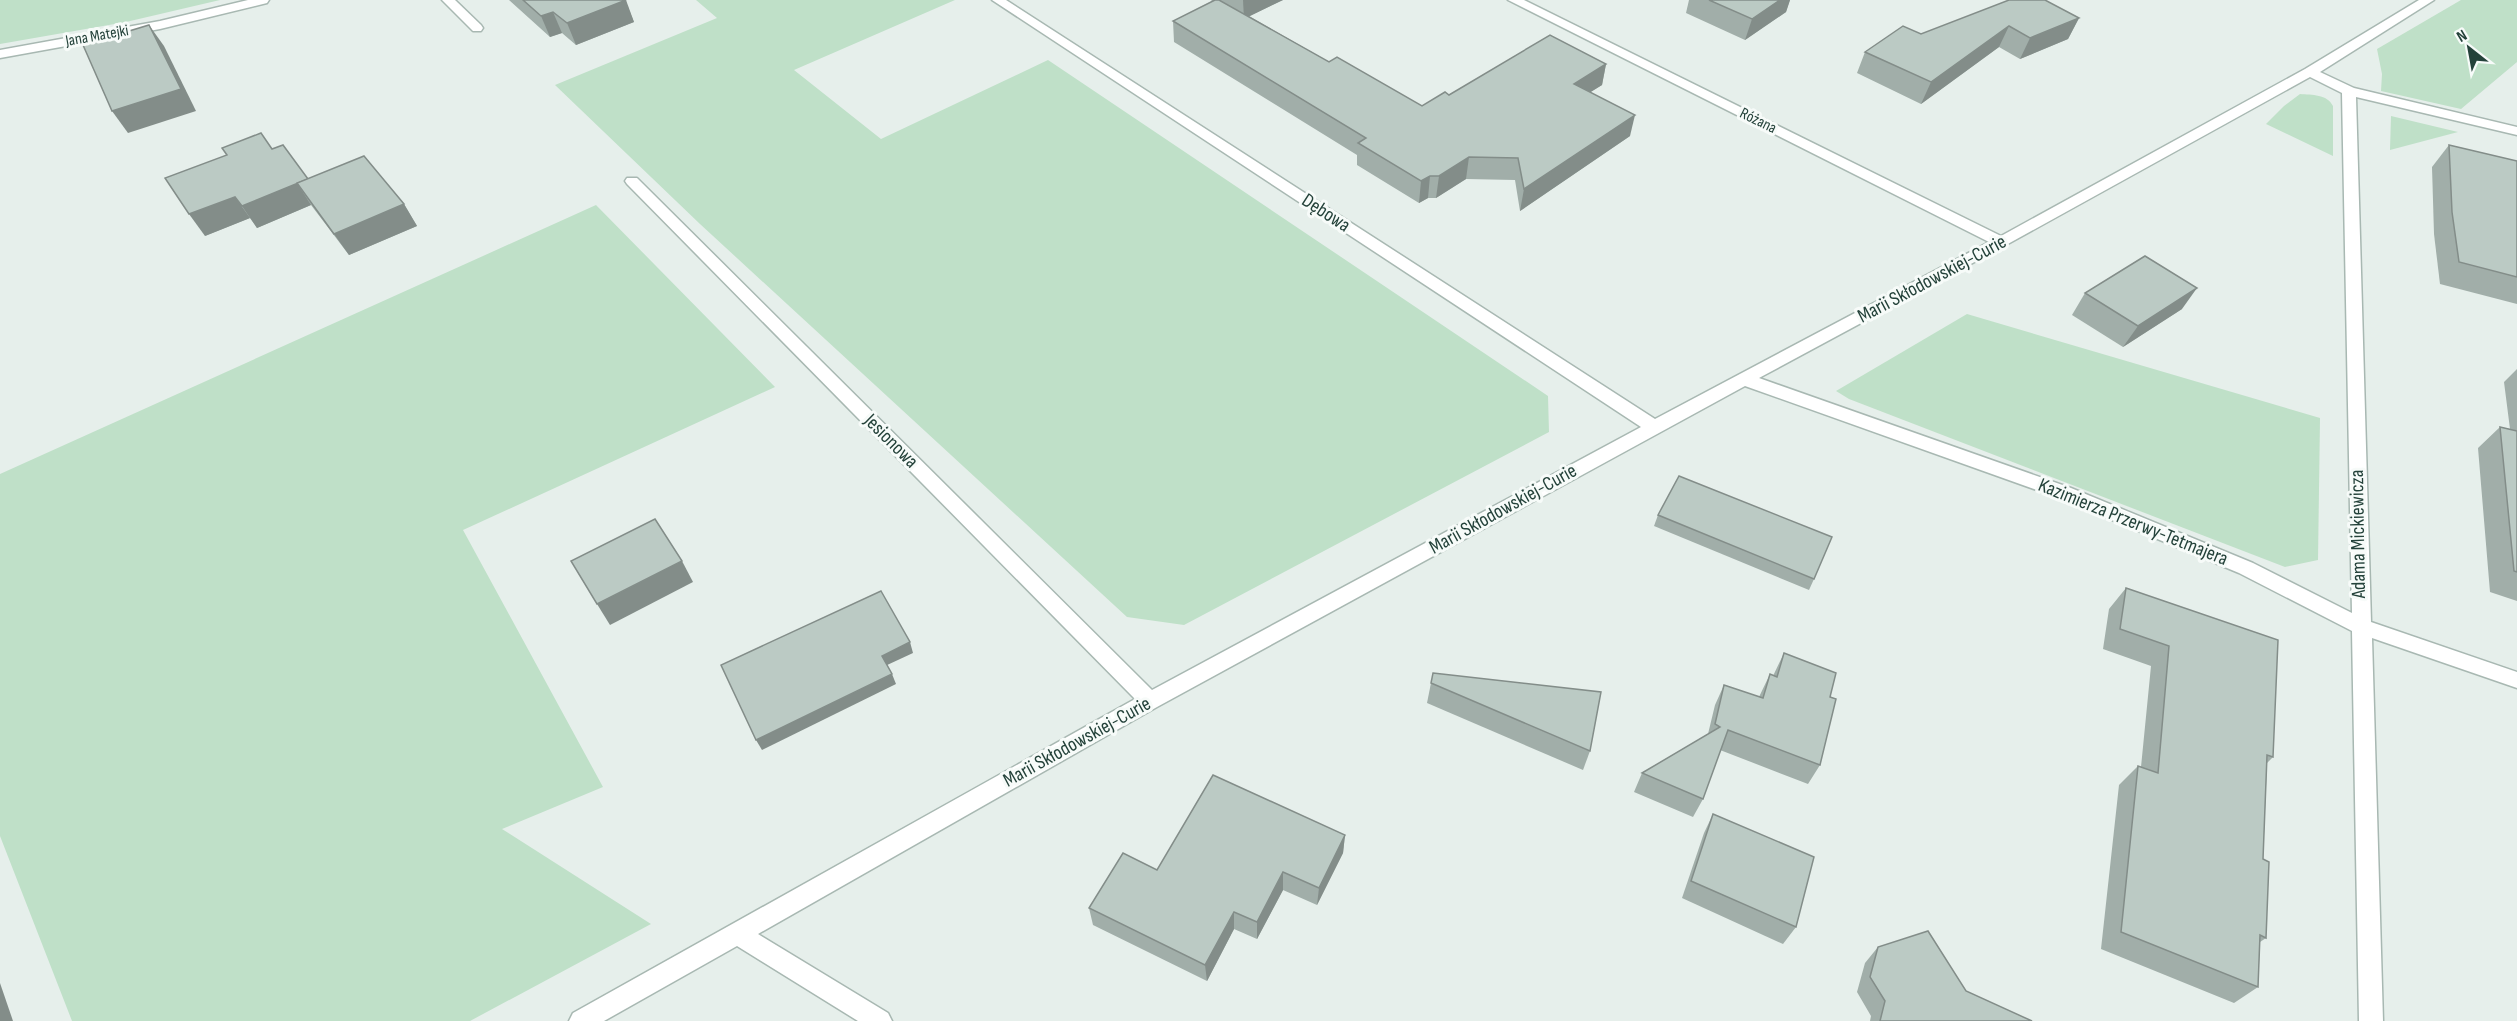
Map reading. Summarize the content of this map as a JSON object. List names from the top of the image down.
{
  "streets": {
    "street": [
      "Jana Matejki",
      "Różana",
      "Dębowa",
      "Marii Skłodowskiej-Curie",
      "Jesionowa",
      "Kazimierza Przerwy-Tetmajera",
      "Adama Mickiewicza"
    ]
  },
  "crossings": [
    ["Różana", "Marii Skłodowskiej-Curie"],
    ["Dębowa", "Marii Skłodowskiej-Curie"],
    ["Marii Skłodowskiej-Curie", "Jesionowa"],
    ["Marii Skłodowskiej-Curie", "Kazimierza Przerwy-Tetmajera"],
    ["Kazimierza Przerwy-Tetmajera", "Adama Mickiewicza"]
  ],
  "north": "top left"
}
